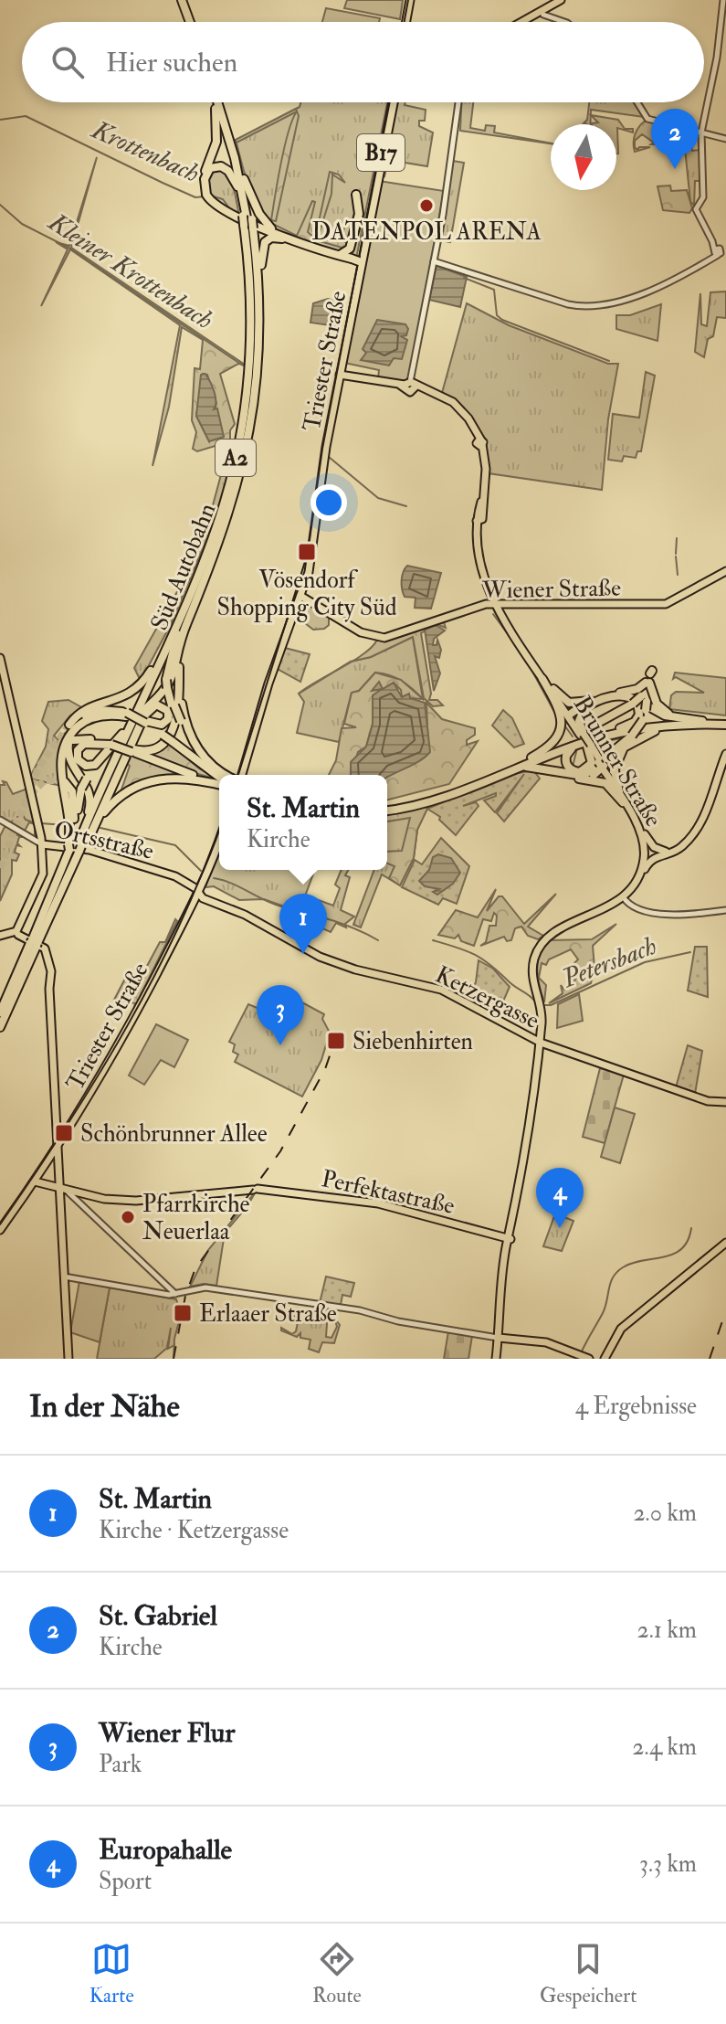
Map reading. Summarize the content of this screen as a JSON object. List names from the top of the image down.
{
  "streets": {
    "highway": ["A2", "Süd Autobahn"],
    "main road": [
      "B17",
      "Triester Straße",
      "Wiener Straße",
      "Brunner Straße",
      "Ortsstraße",
      "Ketzergasse",
      "Perfektastraße"
    ]
  },
  "crossings": [
    ["Triester Straße", "Ortsstraße"],
    ["Triester Straße", "Ketzergasse"],
    ["Wiener Straße", "Brunner Straße"],
    ["Brunner Straße", "Ketzergasse"],
    ["Brunner Straße", "Perfektastraße"],
    ["Ortsstraße", "Ketzergasse"]
  ],
  "water": ["Krottenbach", "Kleiner Krottenbach", "Petersbach"],
  "places": {
    "other": ["DATENPOL ARENA", "Pfarrkirche Neuerlaa"],
    "transit": [
      "Vösendorf Shopping City Süd",
      "Siebenhirten",
      "Schönbrunner Allee",
      "Erlaaer Straße"
    ]
  },
  "north": "bottom",
  "page": {
    "search": "Hier suchen",
    "pins": [
      "2",
      "1",
      "3",
      "4"
    ],
    "popup": ["St. Martin", "Kirche"],
    "heading": ["In der Nähe", "4 Ergebnisse"],
    "list": [
      {
        "mark": "1",
        "name": "St. Martin",
        "note": "Kirche · Ketzergasse",
        "value": "2.0 km"
      },
      {
        "mark": "2",
        "name": "St. Gabriel",
        "note": "Kirche",
        "value": "2.1 km"
      },
      {
        "mark": "3",
        "name": "Wiener Flur",
        "note": "Park",
        "value": "2.4 km"
      },
      {
        "mark": "4",
        "name": "Europahalle",
        "note": "Sport",
        "value": "3.3 km"
      }
    ],
    "nav": ["Karte", "Route", "Gespeichert"]
  }
}
